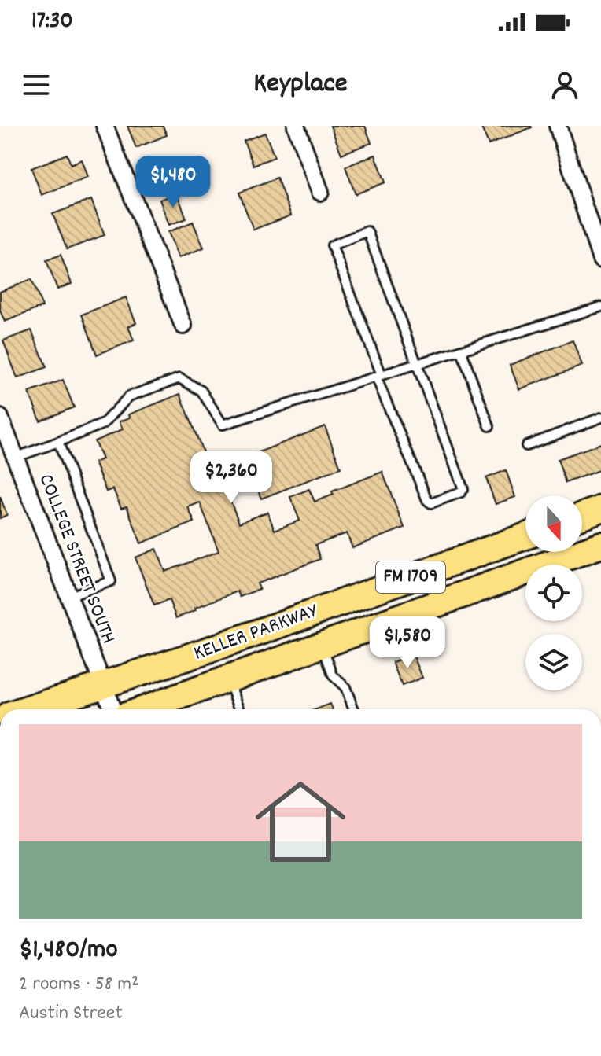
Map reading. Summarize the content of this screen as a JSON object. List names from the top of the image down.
{
  "streets": {
    "main road": ["FM 1709", "KELLER PARKWAY"],
    "street": ["COLLEGE STREET SOUTH"]
  },
  "crossings": [
    ["COLLEGE STREET SOUTH", "KELLER PARKWAY"]
  ],
  "north": "bottom",
  "page": {
    "status": "17:30",
    "header": "Keyplace",
    "price": ["$1,480", "$2,360", "$1,580"],
    "list": [
      {
        "name": "$1,480/mo",
        "note": "2 rooms · 58 m² · Austin Street"
      }
    ]
  }
}
